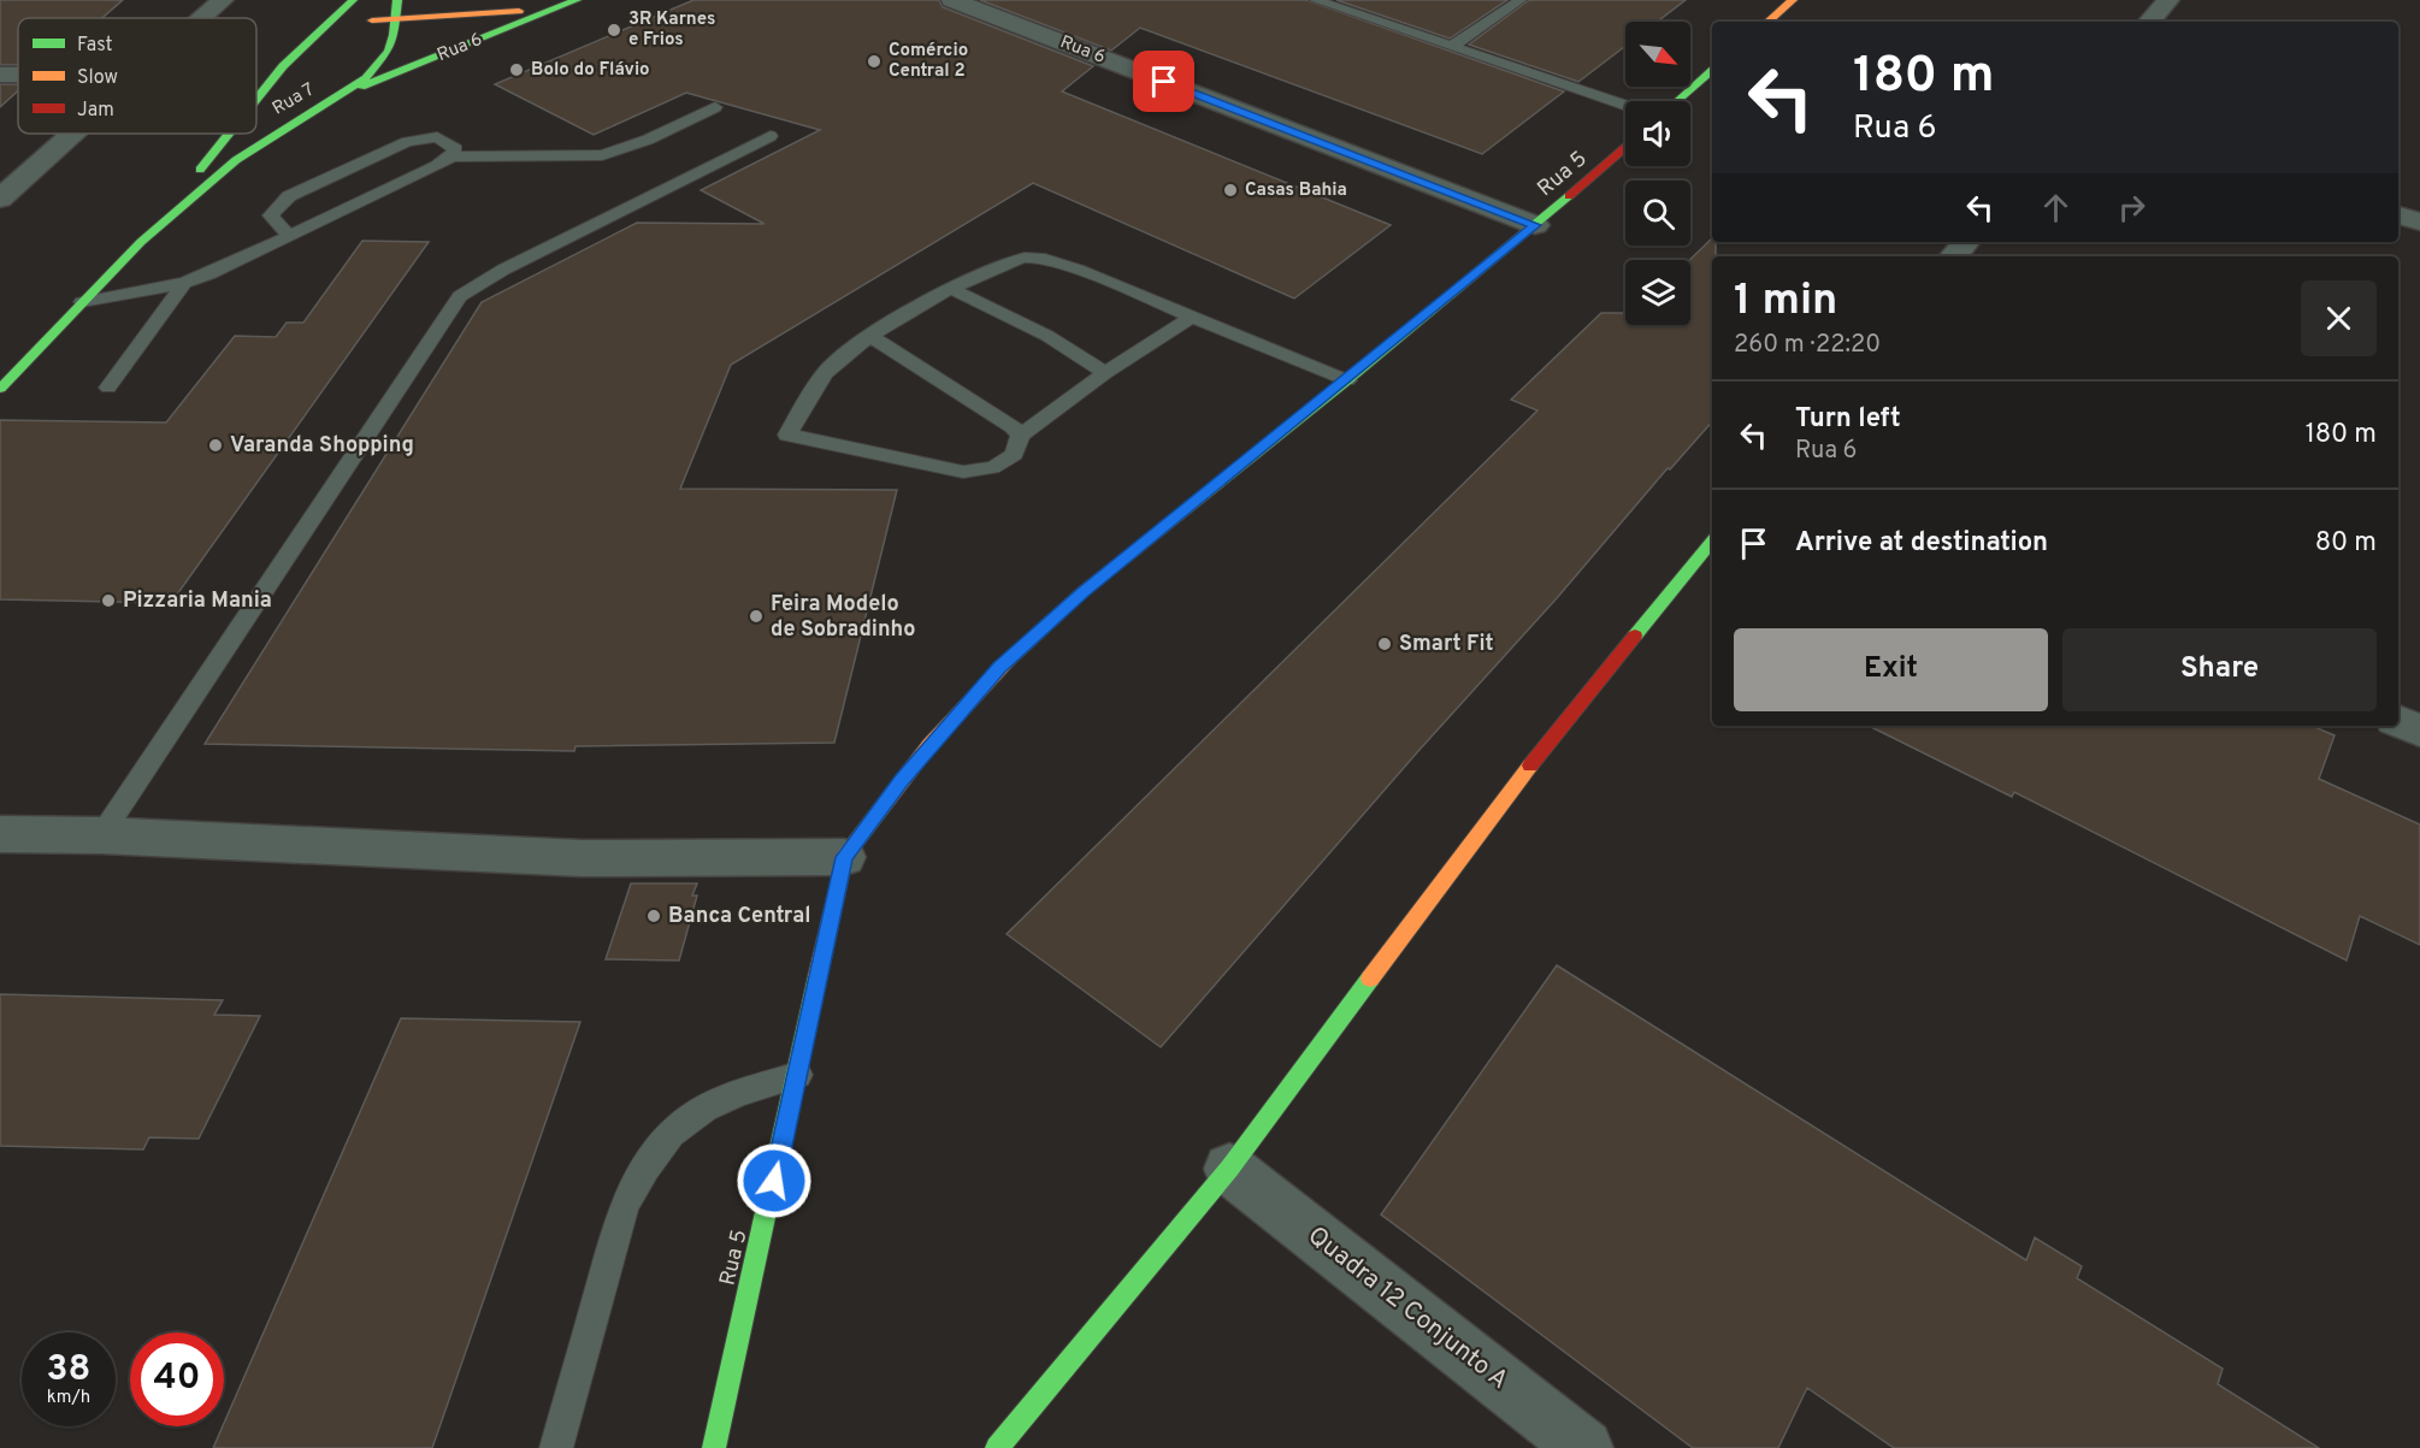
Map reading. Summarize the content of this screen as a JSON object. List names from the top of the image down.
{
  "streets": {
    "street": [
      "Rua 6",
      "Rua 7",
      "Rua 5",
      "Quadra 12 Conjunto A"
    ]
  },
  "crossings": [
    ["Rua 6", "Rua 7"],
    ["Rua 6", "Rua 5"]
  ],
  "places": [
    "3R Karnes e Frios",
    "Comércio Central 2",
    "Bolo do Flávio",
    "Casas Bahia",
    "Varanda Shopping",
    "Pizzaria Mania",
    "Feira Modelo de Sobradinho",
    "Smart Fit",
    "Banca Central"
  ],
  "legend": ["Fast", "Slow", "Jam"],
  "north": "bottom right",
  "page": {
    "turn": ["180 m", "Rua 6"],
    "heading": ["1 min", "260 m · 22:20"],
    "list": [
      {
        "name": "Turn left",
        "note": "Rua 6",
        "value": "180 m"
      },
      {
        "name": "Arrive at destination",
        "value": "80 m"
      }
    ],
    "buttons": ["Exit", "Share"],
    "speed": "38 km/h",
    "limit": "40"
  }
}
